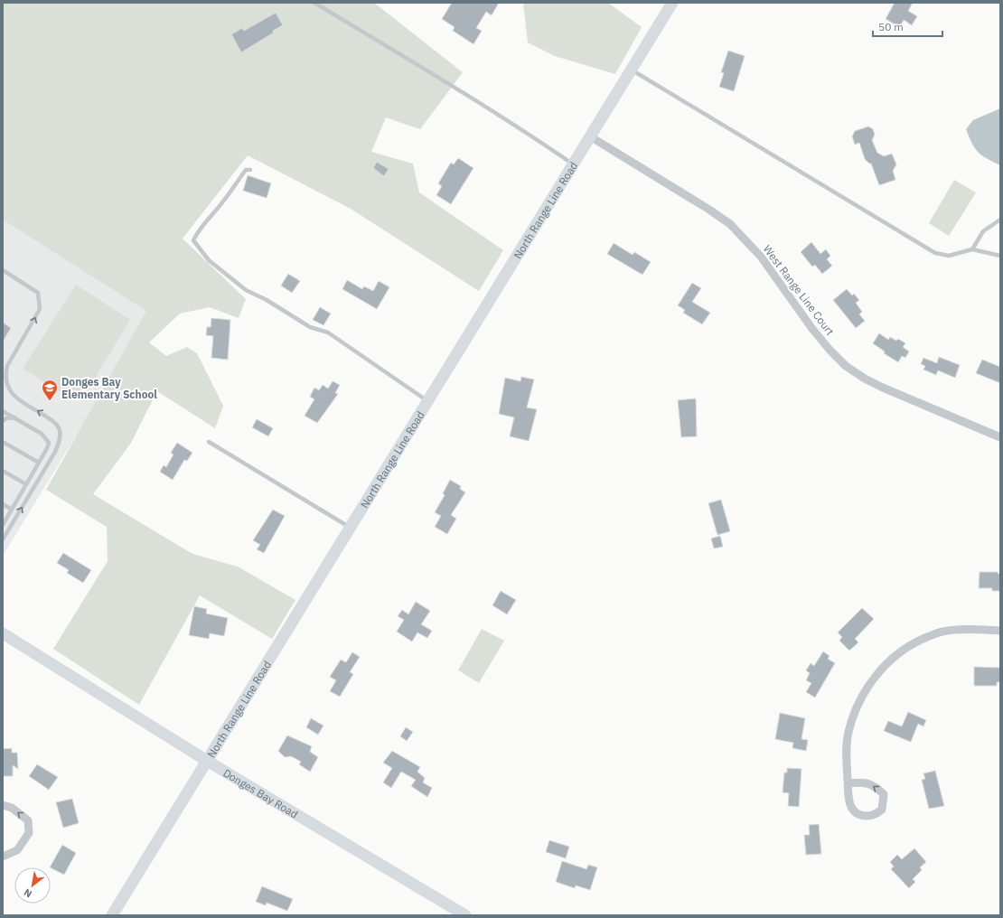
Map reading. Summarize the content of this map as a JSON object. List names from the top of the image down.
{
  "streets": {
    "street": ["North Range Line Road", "West Range Line Court", "Donges Bay Road"]
  },
  "crossings": [
    ["North Range Line Road", "West Range Line Court"],
    ["North Range Line Road", "Donges Bay Road"]
  ],
  "places": {
    "school or university": ["Donges Bay Elementary School"]
  },
  "scale_bar": "50 m",
  "north": "bottom left"
}
